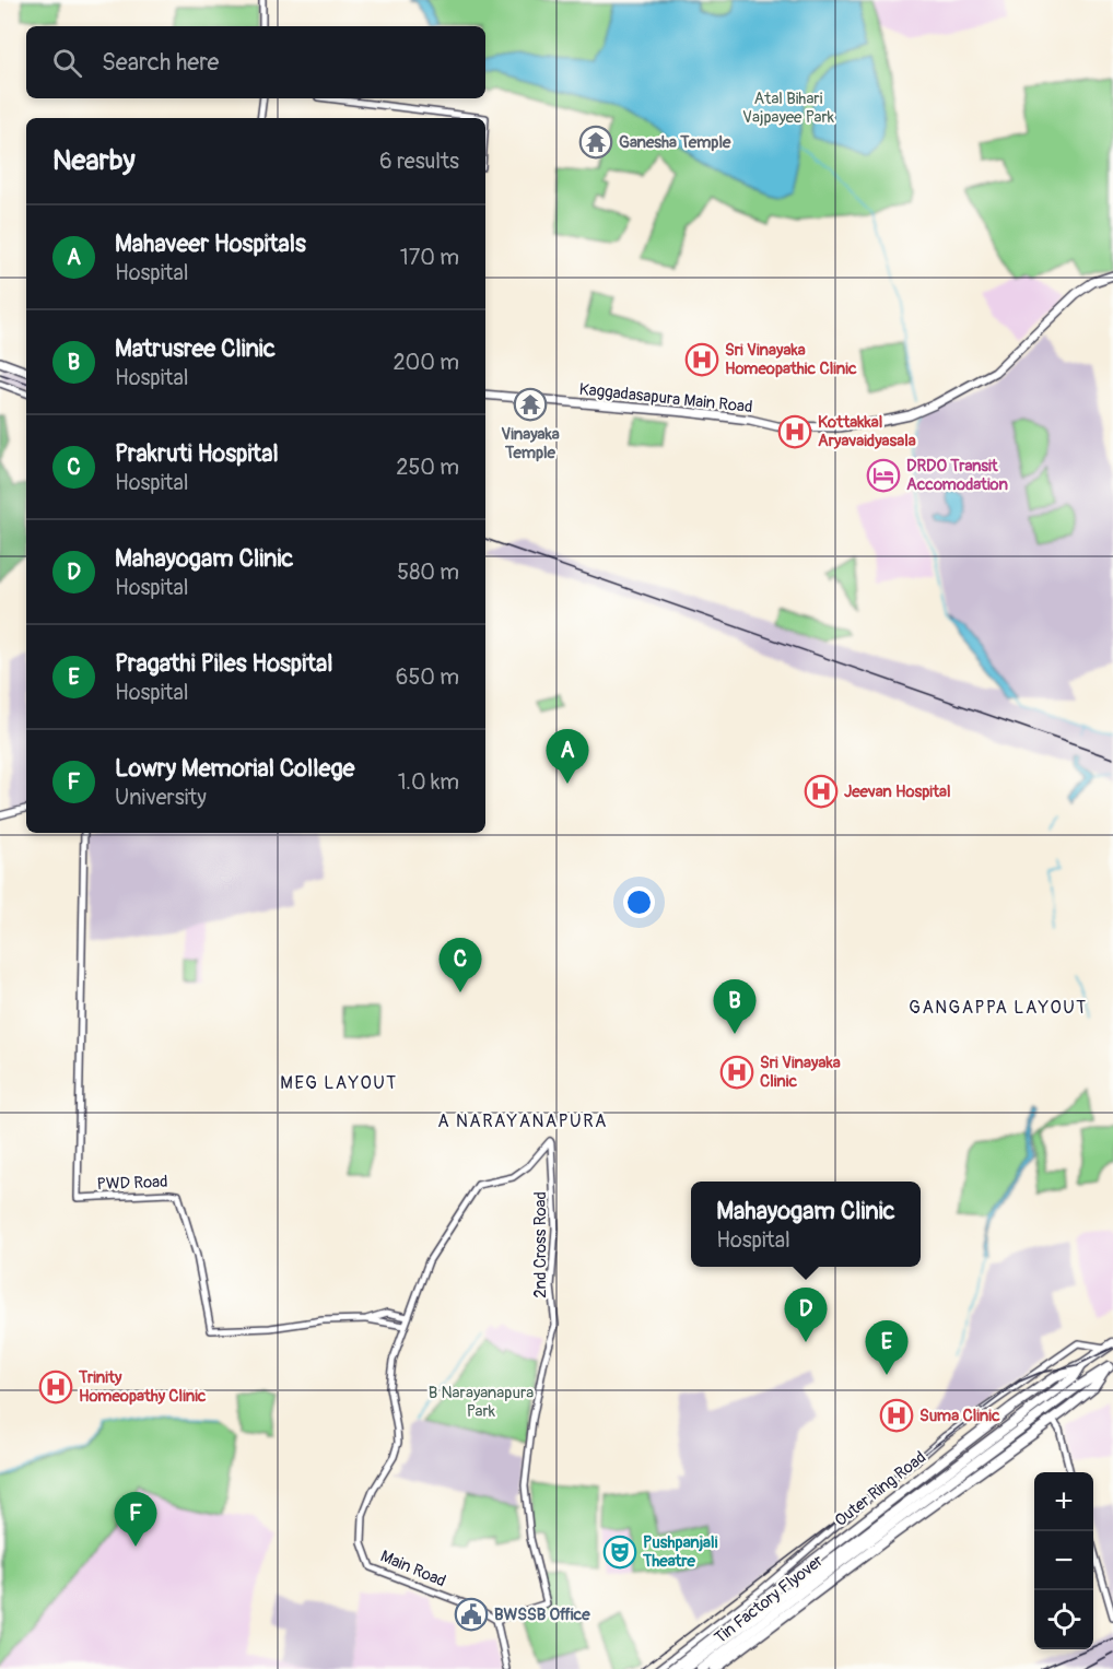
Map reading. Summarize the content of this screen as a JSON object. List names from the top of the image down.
{
  "streets": {
    "highway": ["Outer Ring Road", "Tin Factory Flyover"],
    "main road": ["Kaggadasapura Main Road"],
    "street": ["PWD Road", "2nd Cross Road", "Main Road"]
  },
  "crossings": [
    ["PWD Road", "2nd Cross Road"],
    ["2nd Cross Road", "Main Road"],
    ["Outer Ring Road", "Tin Factory Flyover"]
  ],
  "districts": ["GANGAPPA LAYOUT", "MEG LAYOUT", "A NARAYANAPURA"],
  "parks": ["Atal Bihari Vajpayee Park", "B Narayanapura Park"],
  "places": {
    "temple": ["Ganesha Temple", "Vinayaka Temple"],
    "hospital": [
      "Sri Vinayaka Homeopathic Clinic",
      "Kottakkal Aryavaidyasala",
      "Jeevan Hospital",
      "Sri Vinayaka Clinic",
      "Trinity Homeopathy Clinic",
      "Suma Clinic"
    ],
    "hotel": ["DRDO Transit Accomodation"],
    "theatre": ["Pushpanjali Theatre"],
    "public building": ["BWSSB Office"]
  },
  "page": {
    "search": "Search here",
    "heading": ["Nearby", "6 results"],
    "list": [
      {
        "mark": "A",
        "name": "Mahaveer Hospitals",
        "note": "Hospital",
        "value": "170 m"
      },
      {
        "mark": "B",
        "name": "Matrusree Clinic",
        "note": "Hospital",
        "value": "200 m"
      },
      {
        "mark": "C",
        "name": "Prakruti Hospital",
        "note": "Hospital",
        "value": "250 m"
      },
      {
        "mark": "D",
        "name": "Mahayogam Clinic",
        "note": "Hospital",
        "value": "580 m"
      },
      {
        "mark": "E",
        "name": "Pragathi Piles Hospital",
        "note": "Hospital",
        "value": "650 m"
      },
      {
        "mark": "F",
        "name": "Lowry Memorial College",
        "note": "University",
        "value": "1.0 km"
      }
    ],
    "pins": [
      "A",
      "C",
      "B",
      "D",
      "E",
      "F"
    ],
    "popup": ["Mahayogam Clinic", "Hospital"],
    "map_buttons": ["+", "−"]
  }
}
